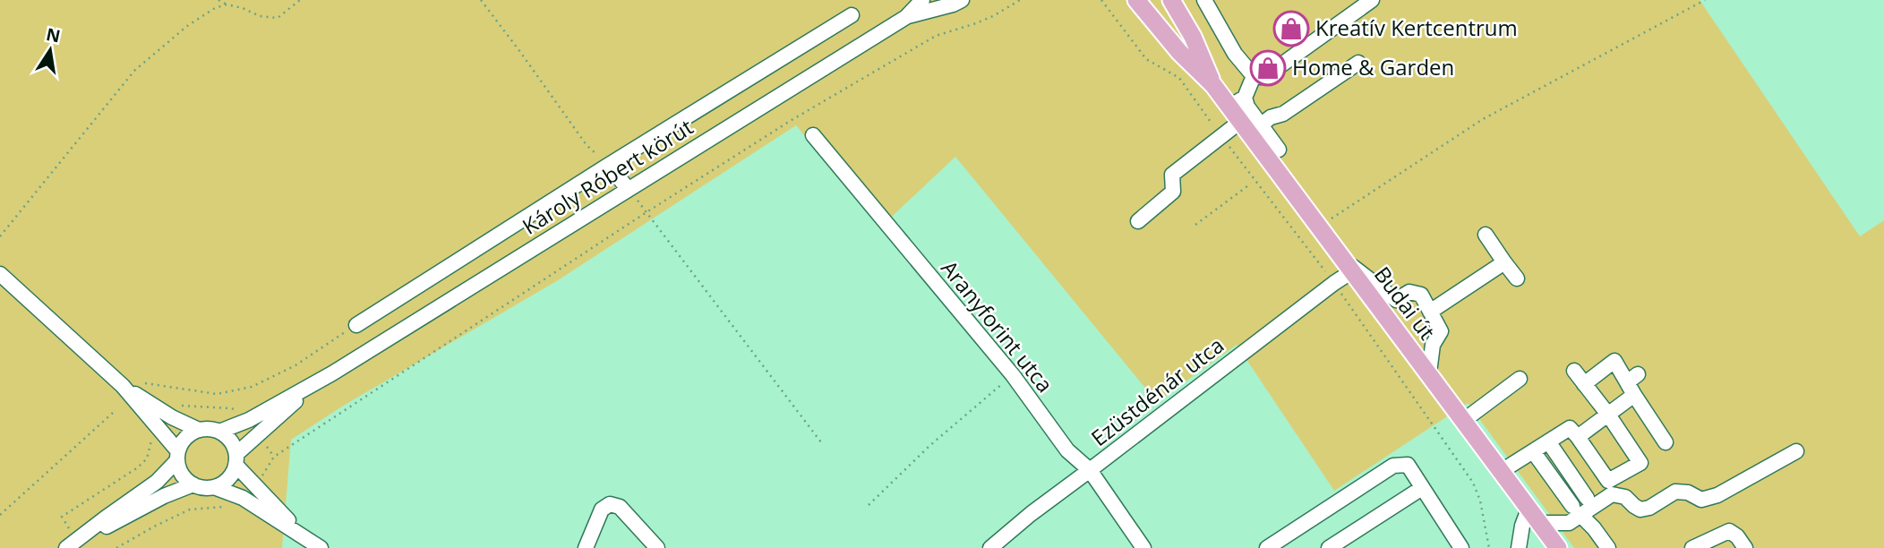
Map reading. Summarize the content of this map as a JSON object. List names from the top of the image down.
{
  "streets": {
    "main road": ["Budai út"],
    "street": ["Károly Róbert körút", "Aranyforint utca", "Ezüstdénár utca"]
  },
  "crossings": [
    ["Budai út", "Ezüstdénár utca"],
    ["Aranyforint utca", "Ezüstdénár utca"]
  ],
  "places": {
    "shop": ["Kreatív Kertcentrum", "Home & Garden"]
  },
  "north": "top"
}
